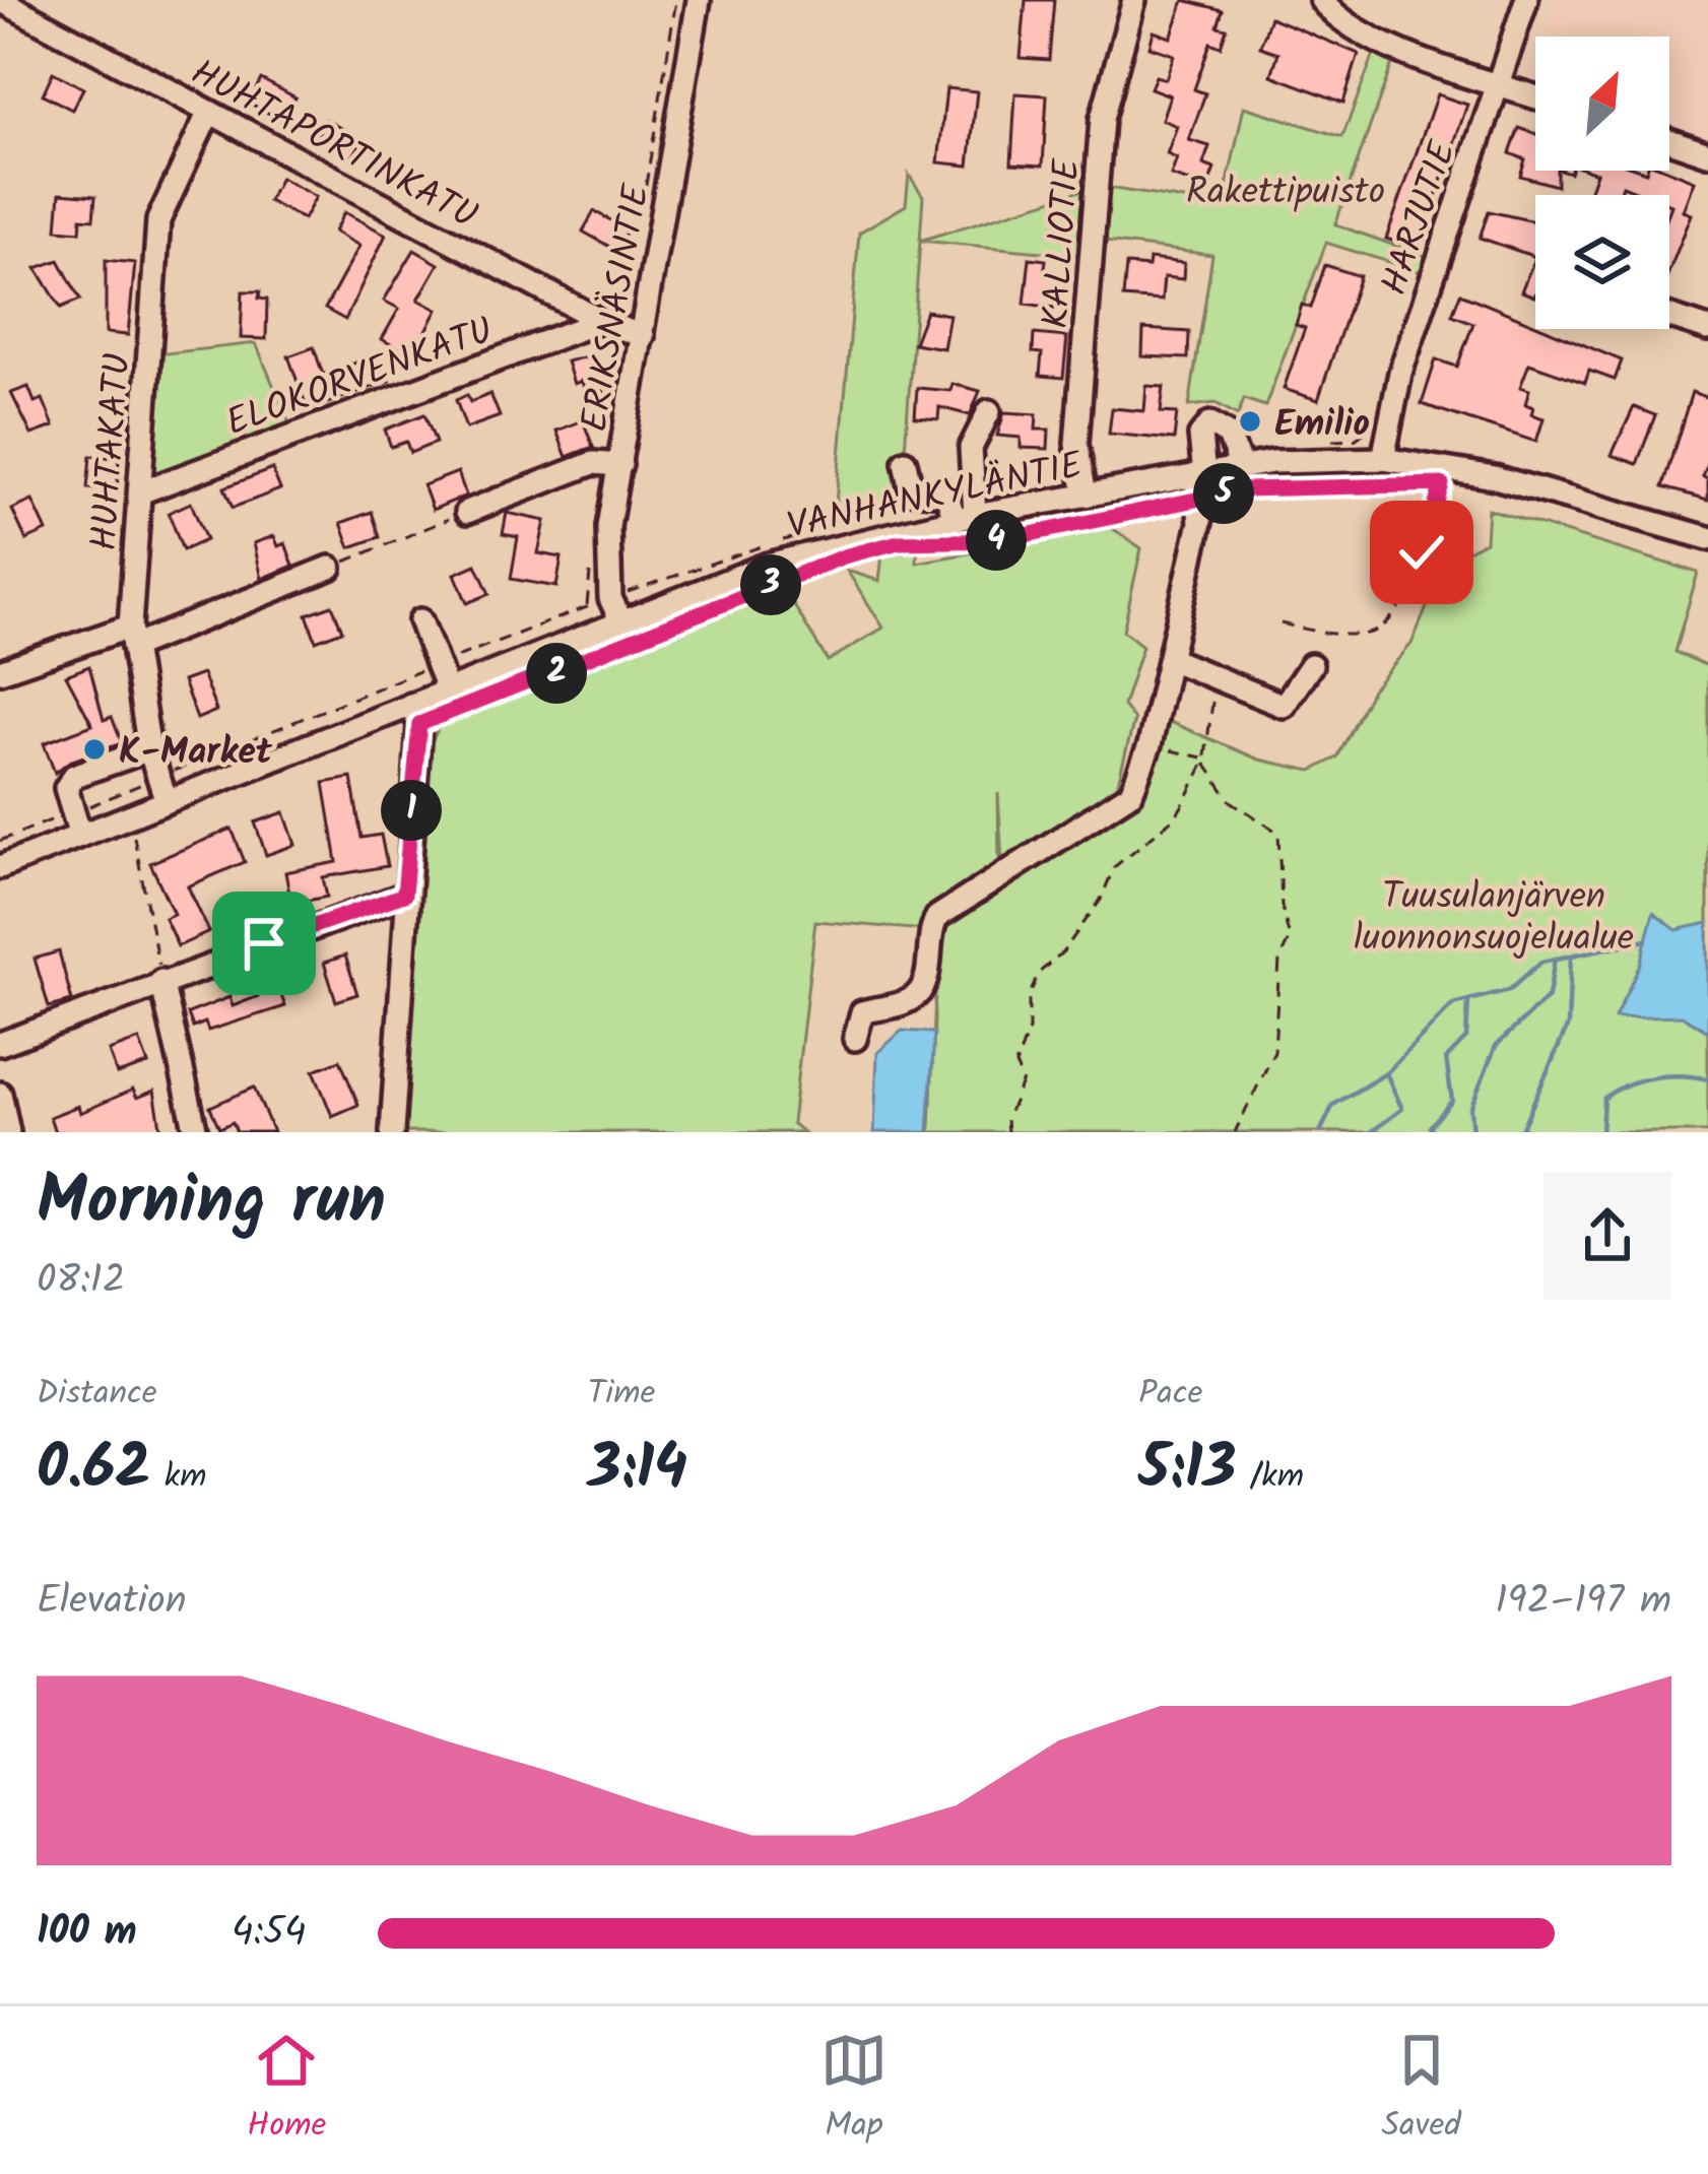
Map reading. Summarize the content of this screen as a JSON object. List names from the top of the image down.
{
  "streets": {
    "street": [
      "HUHTAPORTINKATU",
      "HARJUTIE",
      "KALLIOTIE",
      "ERIKSNÄSINTIE",
      "ELOKORVENKATU",
      "HUHTAKATU",
      "VANHANKYLÄNTIE"
    ]
  },
  "crossings": [
    ["HUHTAPORTINKATU", "ERIKSNÄSINTIE"],
    ["HUHTAPORTINKATU", "ELOKORVENKATU"],
    ["HUHTAPORTINKATU", "HUHTAKATU"],
    ["HARJUTIE", "VANHANKYLÄNTIE"],
    ["KALLIOTIE", "VANHANKYLÄNTIE"],
    ["ERIKSNÄSINTIE", "VANHANKYLÄNTIE"],
    ["ELOKORVENKATU", "HUHTAKATU"],
    ["HUHTAKATU", "VANHANKYLÄNTIE"]
  ],
  "parks": ["Rakettipuisto", "Tuusulanjärven luonnonsuojelualue"],
  "places": ["Emilio", "K-Market"],
  "north": "top right",
  "page": {
    "pins": [
      "5",
      "4",
      "3",
      "2",
      "1"
    ],
    "heading": ["Morning run", "08:12"],
    "stats": [
      ["Distance", "0.62 km"],
      ["Time", "3:14"],
      ["Pace", "5:13 /km"]
    ],
    "chart": ["Elevation", "192–197 m"],
    "list": [
      {
        "name": "100 m",
        "note": "4:54"
      }
    ],
    "tabs": ["Home", "Map", "Saved"]
  }
}
